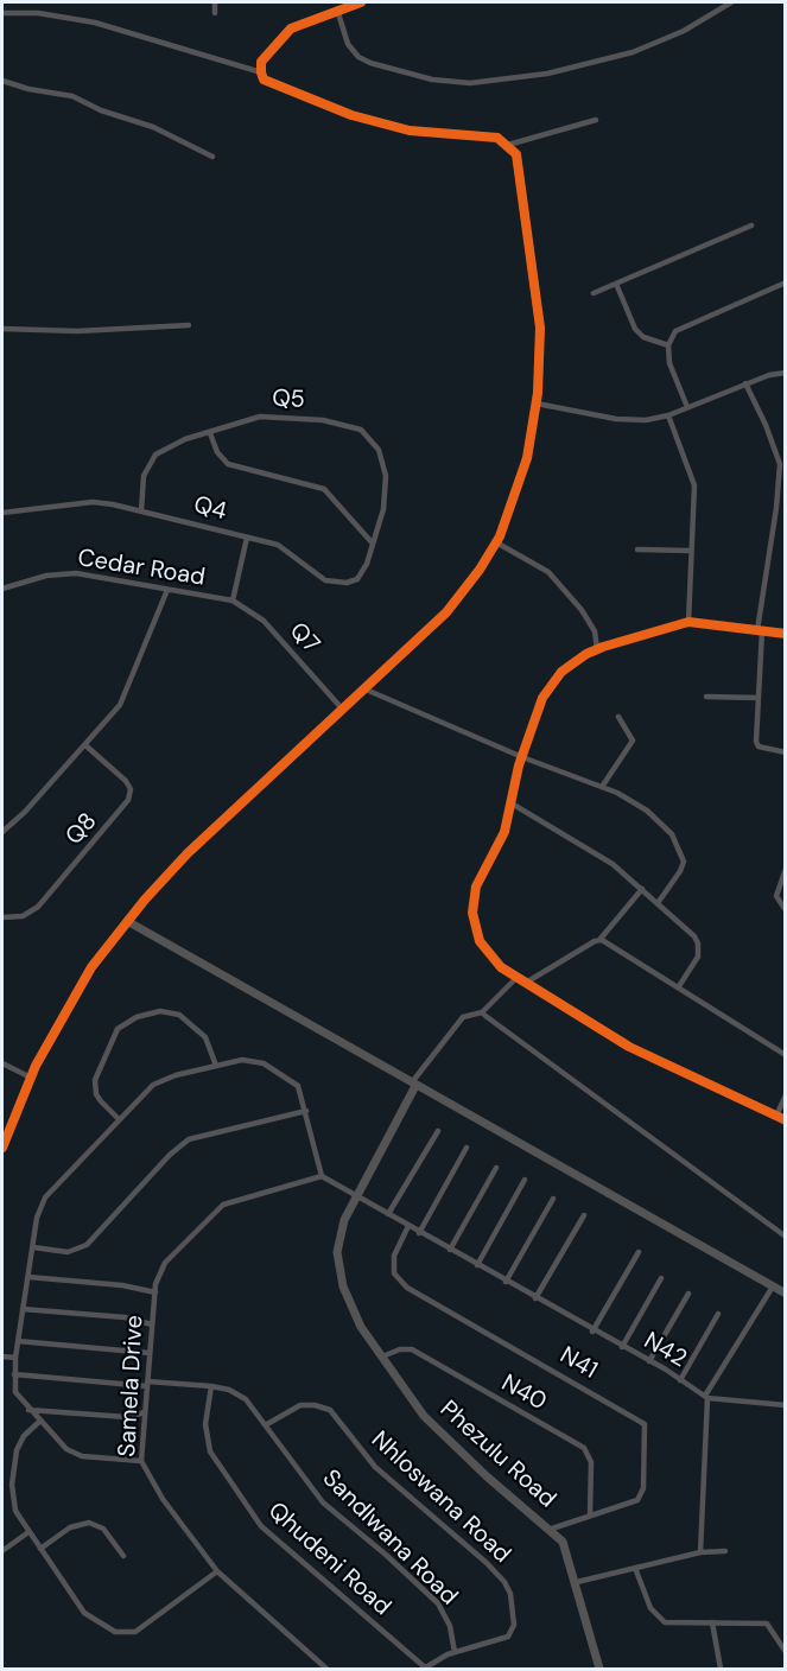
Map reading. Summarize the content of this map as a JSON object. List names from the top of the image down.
{
  "streets": {
    "street": [
      "Q5",
      "Q4",
      "Cedar Road",
      "Q7",
      "Q8",
      "N42",
      "N41",
      "Samela Drive",
      "N40",
      "Phezulu Road",
      "Nhloswana Road",
      "Sandlwana Road",
      "Qhudeni Road"
    ]
  },
  "crossings": [
    ["Q5", "Q4"],
    ["Cedar Road", "Q7"],
    ["N42", "N41"],
    ["N42", "Samela Drive"],
    ["N42", "Phezulu Road"],
    ["N41", "N40"],
    ["N41", "Phezulu Road"],
    ["Samela Drive", "Sandlwana Road"],
    ["N40", "Phezulu Road"],
    ["Nhloswana Road", "Sandlwana Road"],
    ["Nhloswana Road", "Qhudeni Road"],
    ["Sandlwana Road", "Qhudeni Road"]
  ]
}
